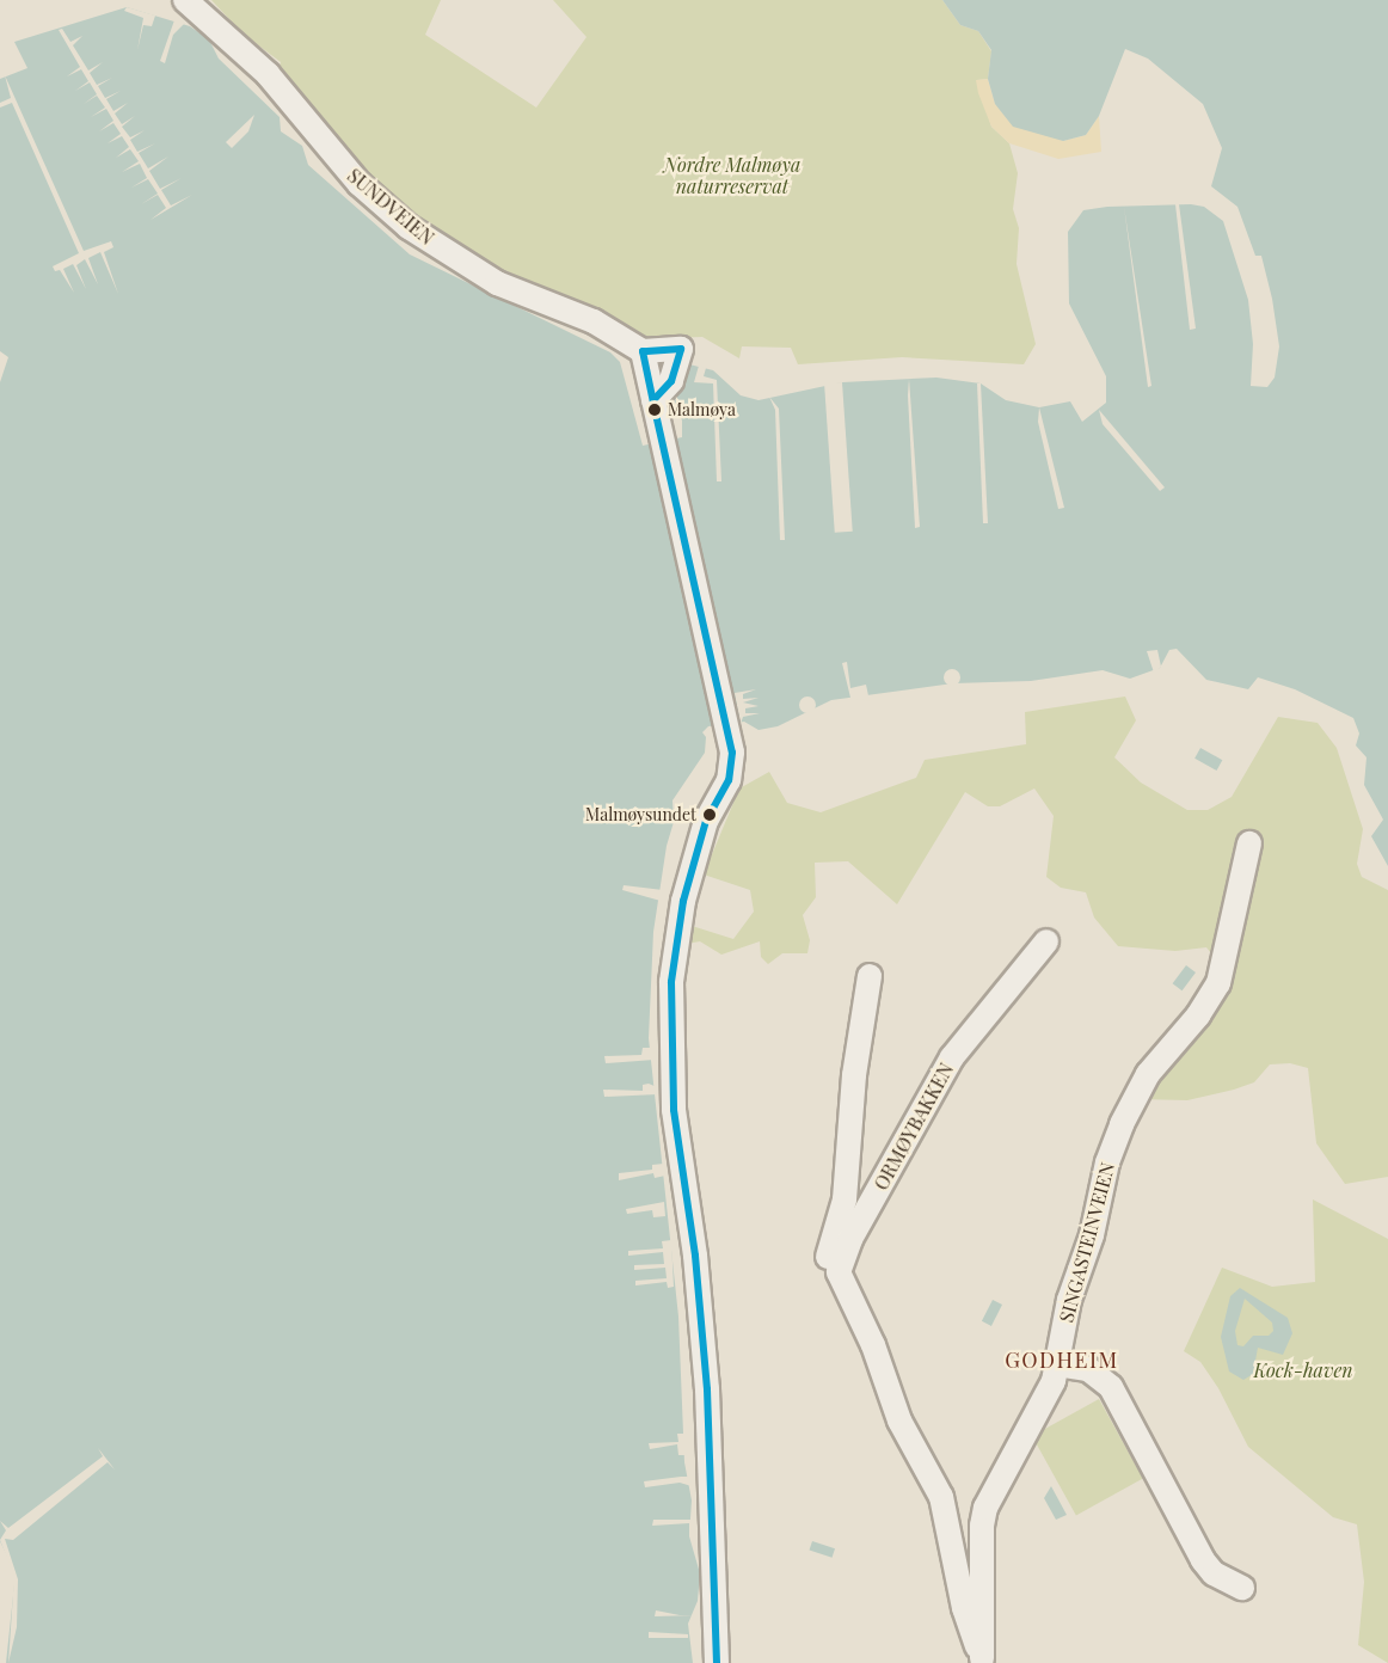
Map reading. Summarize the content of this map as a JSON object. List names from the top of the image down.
{
  "streets": {
    "street": ["SUNDVEIEN", "ORMØYBAKKEN", "SINGASTEINVEIEN"]
  },
  "crossings": [
    ["ORMØYBAKKEN", "SINGASTEINVEIEN"]
  ],
  "districts": ["GODHEIM"],
  "parks": ["Nordre Malmøya naturreservat", "Kock-haven"],
  "places": ["Malmøya", "Malmøysundet"]
}
